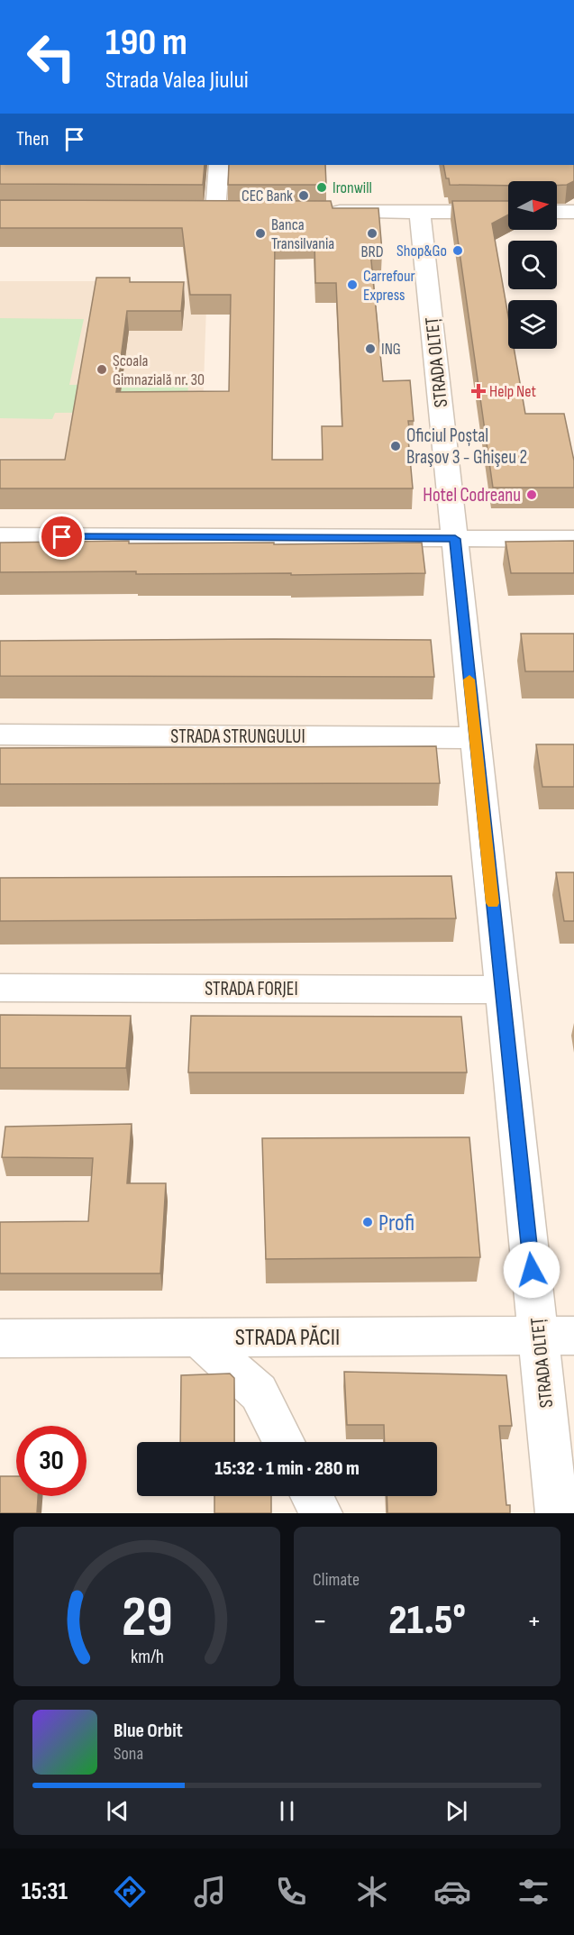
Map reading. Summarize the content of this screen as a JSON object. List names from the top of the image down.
{
  "streets": {
    "street": [
      "STRADA OLTEȚ",
      "STRADA STRUNGULUI",
      "STRADA FORJEI",
      "STRADA PĂCII"
    ]
  },
  "crossings": [
    ["STRADA OLTEȚ", "STRADA STRUNGULUI"],
    ["STRADA OLTEȚ", "STRADA FORJEI"],
    ["STRADA OLTEȚ", "STRADA PĂCII"]
  ],
  "places": {
    "other": [
      "Ironwill",
      "CEC Bank",
      "Banca Transilvania",
      "BRD",
      "Shop&Go",
      "Carrefour Express",
      "ING",
      "Școala Gimnazială nr. 30",
      "Oficiul Poștal Braşov 3 - Ghişeu 2",
      "Hotel Codreanu",
      "Profi"
    ],
    "health": ["Help Net"]
  },
  "north": "right",
  "page": {
    "turn": ["190 m", "Strada Valea Jiului"],
    "then": "Then",
    "limit": "30",
    "trip": "15:32 · 1 min · 280 m",
    "tile": "Climate",
    "heat": ["−", "21.5°", "+"],
    "song": ["Blue Orbit", "Sona"],
    "tabs": "15:31",
    "gauge": ["29", "km/h"]
  }
}
